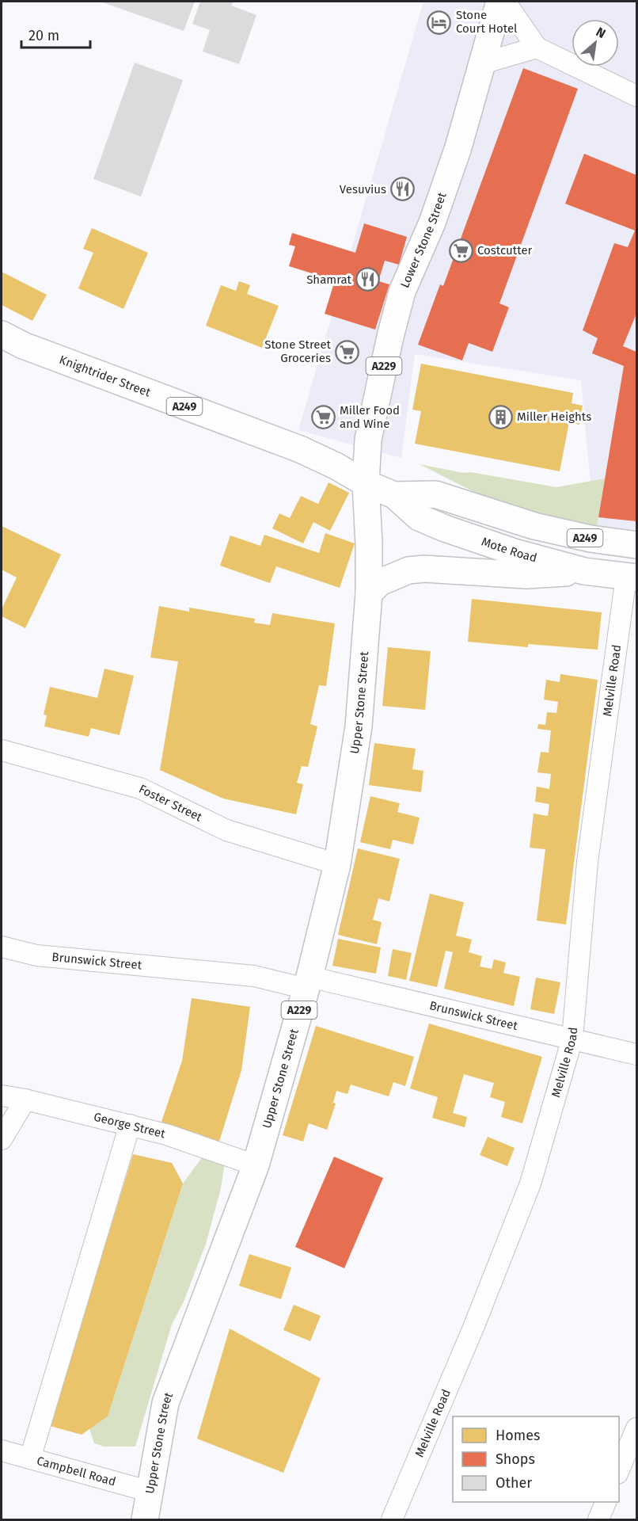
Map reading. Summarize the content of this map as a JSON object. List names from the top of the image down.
{
  "streets": {
    "highway": [
      "Lower Stone Street",
      "A229",
      "Knightrider Street",
      "A249",
      "Mote Road",
      "Upper Stone Street"
    ],
    "street": [
      "Melville Road",
      "Foster Street",
      "Brunswick Street",
      "George Street",
      "Campbell Road"
    ]
  },
  "crossings": [
    ["Lower Stone Street", "Knightrider Street"],
    ["Lower Stone Street", "Mote Road"],
    ["Lower Stone Street", "Upper Stone Street"],
    ["Knightrider Street", "Mote Road"],
    ["Knightrider Street", "Upper Stone Street"],
    ["A249", "Mote Road"],
    ["A249", "Upper Stone Street"],
    ["Mote Road", "Melville Road"],
    ["Mote Road", "Upper Stone Street"],
    ["Melville Road", "Brunswick Street"],
    ["Upper Stone Street", "Foster Street"],
    ["Upper Stone Street", "Brunswick Street"],
    ["Upper Stone Street", "George Street"],
    ["Upper Stone Street", "Campbell Road"]
  ],
  "places": {
    "hotel": ["Stone Court Hotel"],
    "restaurant": ["Vesuvius", "Shamrat"],
    "supermarket": ["Costcutter", "Stone Street Groceries", "Miller Food and Wine"],
    "building": ["Miller Heights"]
  },
  "legend": ["Homes", "Shops", "Other"],
  "scale_bar": "20 m",
  "north": "top right"
}
